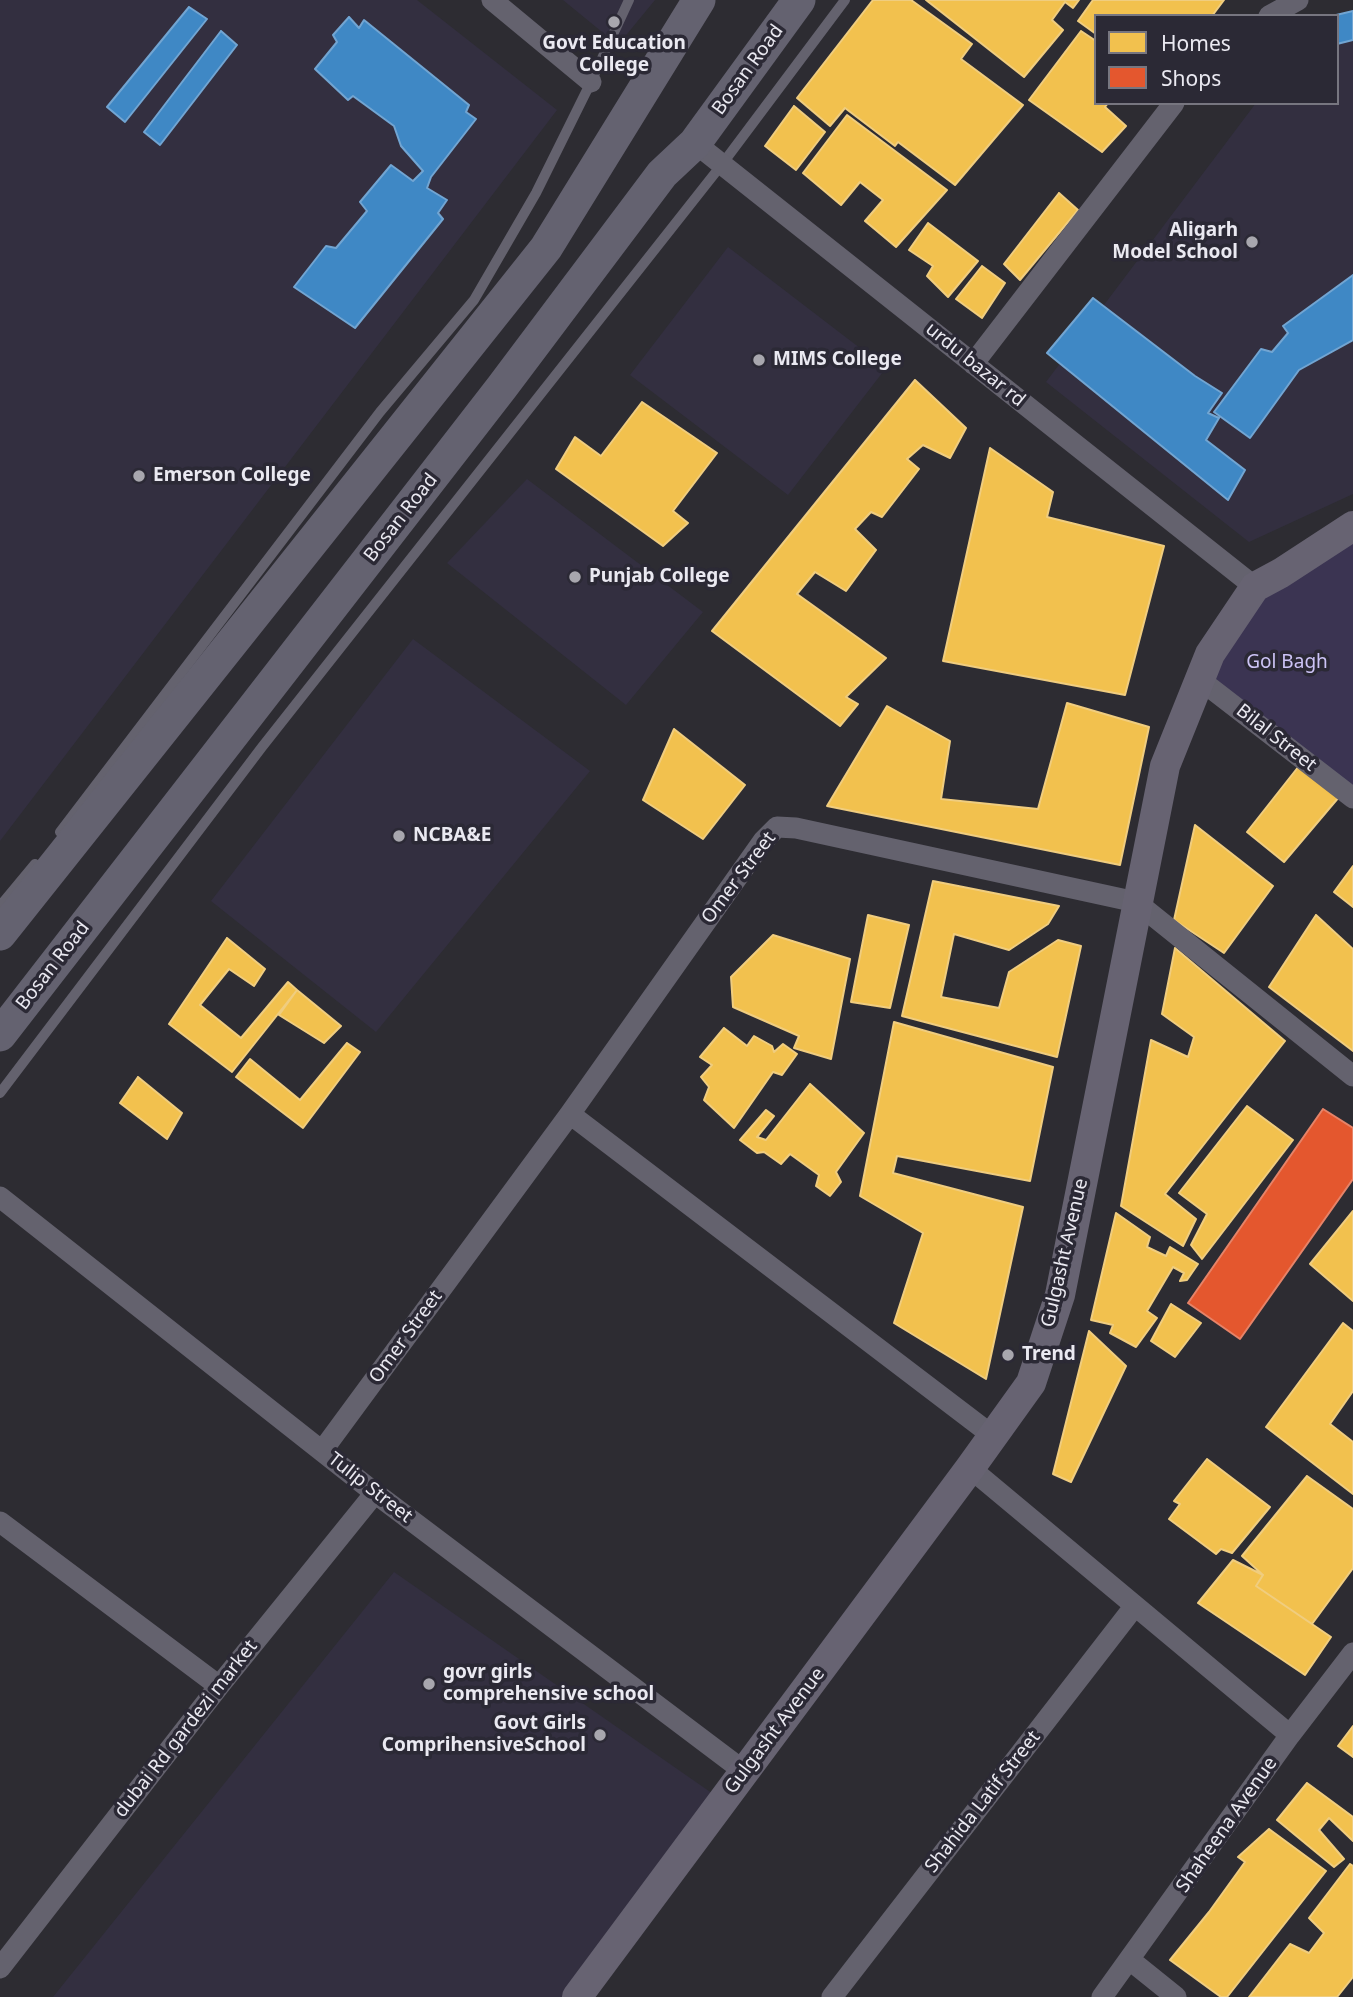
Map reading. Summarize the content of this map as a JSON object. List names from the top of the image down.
{
  "streets": {
    "main road": ["Bosan Road"],
    "street": [
      "urdu bazar rd",
      "Bilal Street",
      "Omer Street",
      "Gulgasht Avenue",
      "Tulip Street",
      "dubai Rd gardezi market",
      "Shahida Latif Street",
      "Shaheena Avenue"
    ]
  },
  "crossings": [
    ["Bosan Road", "urdu bazar rd"],
    ["urdu bazar rd", "Gulgasht Avenue"],
    ["Bilal Street", "Gulgasht Avenue"],
    ["Omer Street", "Gulgasht Avenue"],
    ["Omer Street", "Tulip Street"],
    ["Gulgasht Avenue", "Tulip Street"],
    ["Tulip Street", "dubai Rd gardezi market"]
  ],
  "parks": ["Gol Bagh"],
  "places": [
    "Govt Education College",
    "Aligarh Model School",
    "MIMS College",
    "Emerson College",
    "Punjab College",
    "NCBA&E",
    "Trend",
    "govr girls comprehensive school",
    "Govt Girls ComprihensiveSchool"
  ],
  "legend": ["Homes", "Shops"]
}
